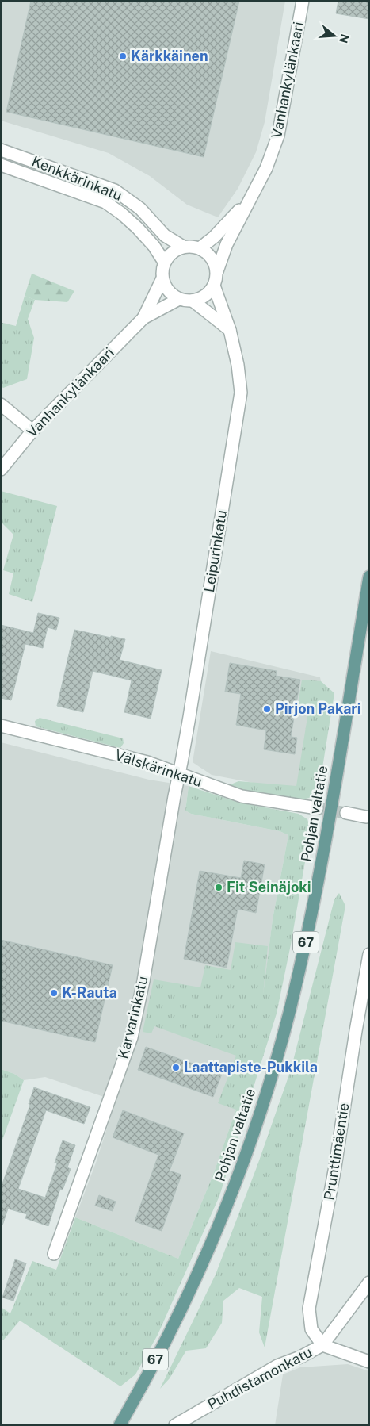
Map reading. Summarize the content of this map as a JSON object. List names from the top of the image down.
{
  "streets": {
    "main road": ["Pohjan valtatie", "67"],
    "street": [
      "Vanhankylänkaari",
      "Kenkkärinkatu",
      "Leipurinkatu",
      "Välskärinkatu",
      "Karvarinkatu",
      "Prunttimäentie",
      "Puhdistamonkatu"
    ]
  },
  "crossings": [
    ["Vanhankylänkaari", "Kenkkärinkatu"],
    ["Vanhankylänkaari", "Leipurinkatu"],
    ["Kenkkärinkatu", "Leipurinkatu"],
    ["Leipurinkatu", "Välskärinkatu"],
    ["Leipurinkatu", "Karvarinkatu"],
    ["Välskärinkatu", "Karvarinkatu"],
    ["Prunttimäentie", "Puhdistamonkatu"]
  ],
  "places": [
    "Kärkkäinen",
    "Pirjon Pakari",
    "Fit Seinäjoki",
    "K-Rauta",
    "Laattapiste-Pukkila"
  ],
  "north": "right"
}
